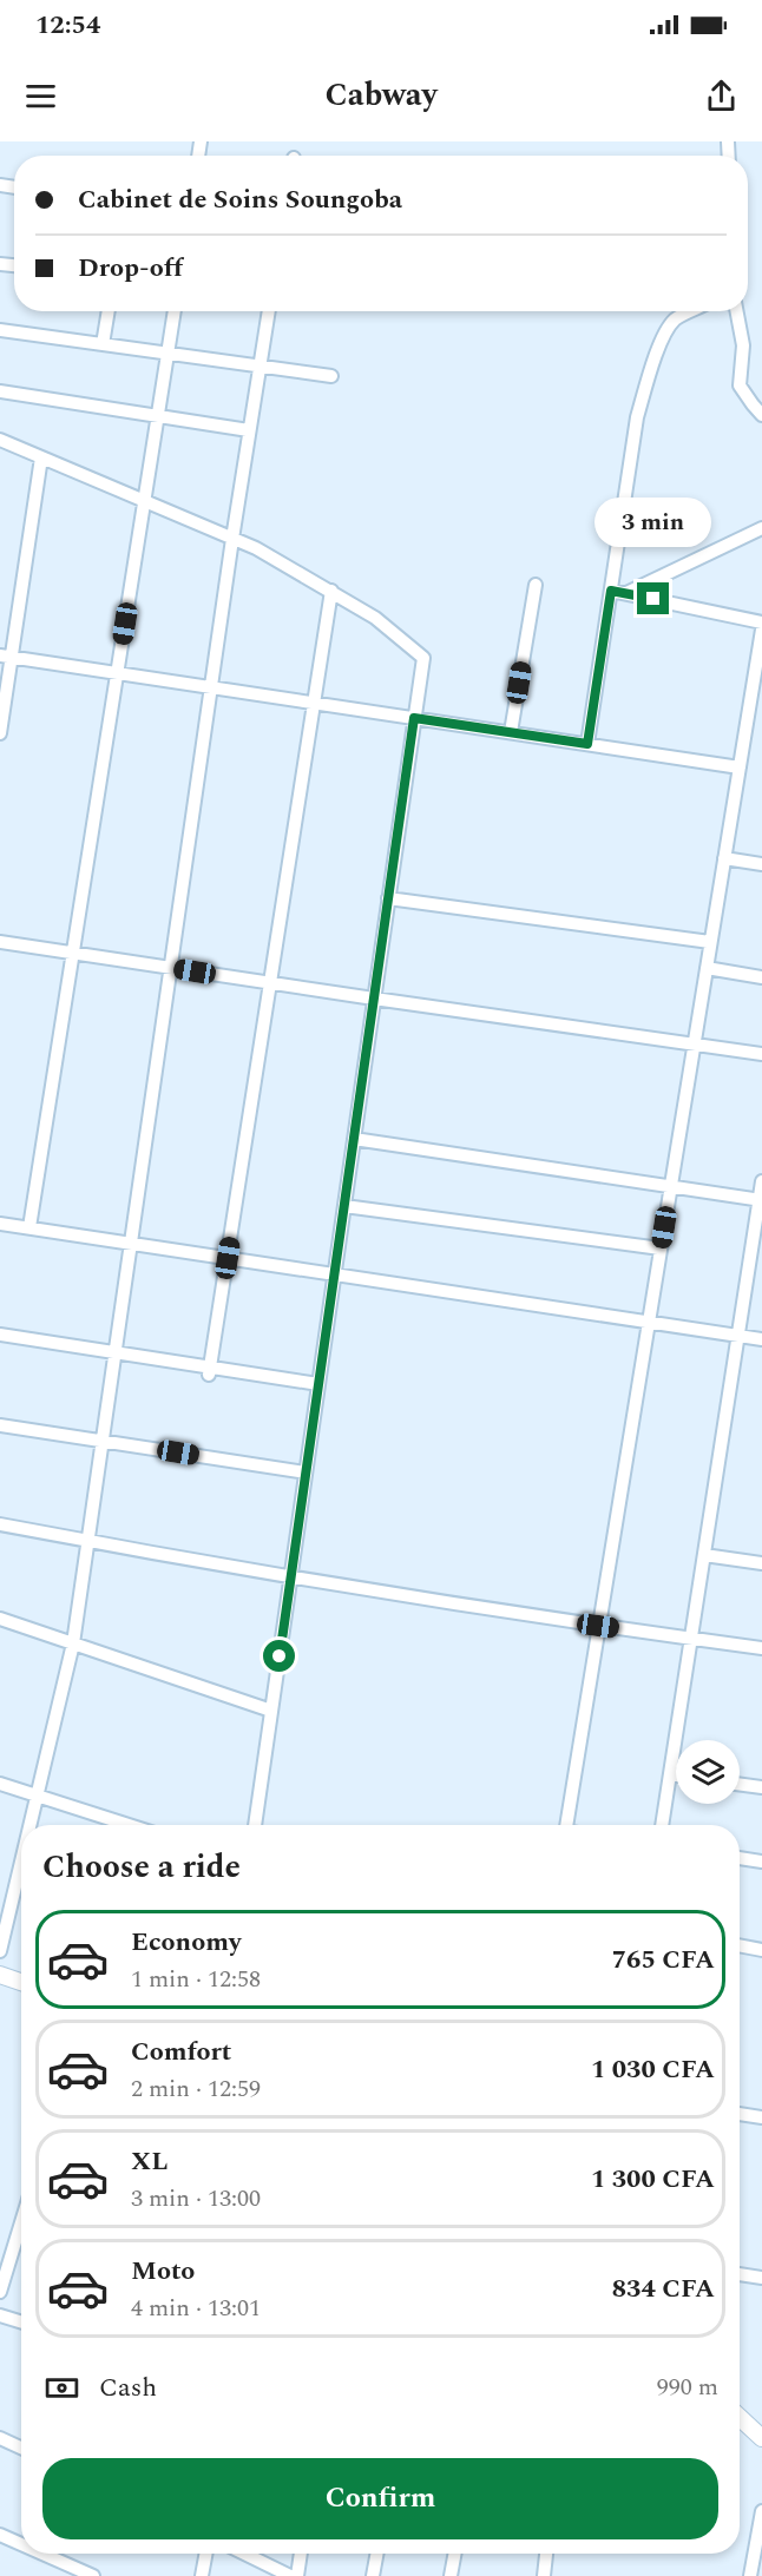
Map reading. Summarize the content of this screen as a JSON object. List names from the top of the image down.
{
  "page": {
    "status": "12:54",
    "header": "Cabway",
    "banner": ["Cabinet de Soins Soungoba", "Drop-off"],
    "bubble": "3 min",
    "heading": "Choose a ride",
    "list": [
      {
        "name": "Economy",
        "note": "1 min · 12:58",
        "value": "765 CFA"
      },
      {
        "name": "Comfort",
        "note": "2 min · 12:59",
        "value": "1 030 CFA"
      },
      {
        "name": "XL",
        "note": "3 min · 13:00",
        "value": "1 300 CFA"
      },
      {
        "name": "Moto",
        "note": "4 min · 13:01",
        "value": "834 CFA"
      }
    ],
    "pay": ["Cash", "990 m"],
    "buttons": "Confirm"
  }
}
